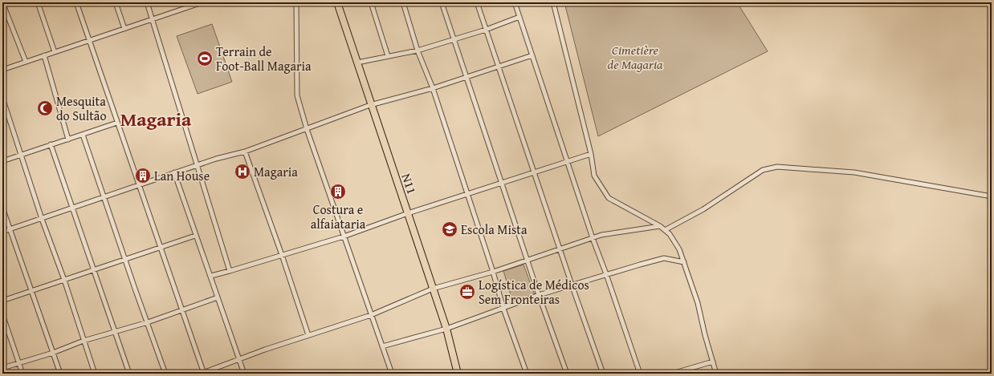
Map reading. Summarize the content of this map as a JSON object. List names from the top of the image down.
{
  "streets": {
    "main road": ["N11"]
  },
  "districts": ["Magaria"],
  "parks": ["Cimetière de Magaria"],
  "places": {
    "sports": ["Terrain de Foot-Ball Magaria"],
    "mosque": ["Mesquita do Sultão"],
    "hospital": ["Magaria"],
    "building": ["Lan House", "Costura e alfaiataria"],
    "school or university": ["Escola Mista"],
    "office": ["Logística de Médicos Sem Fronteiras"]
  }
}
